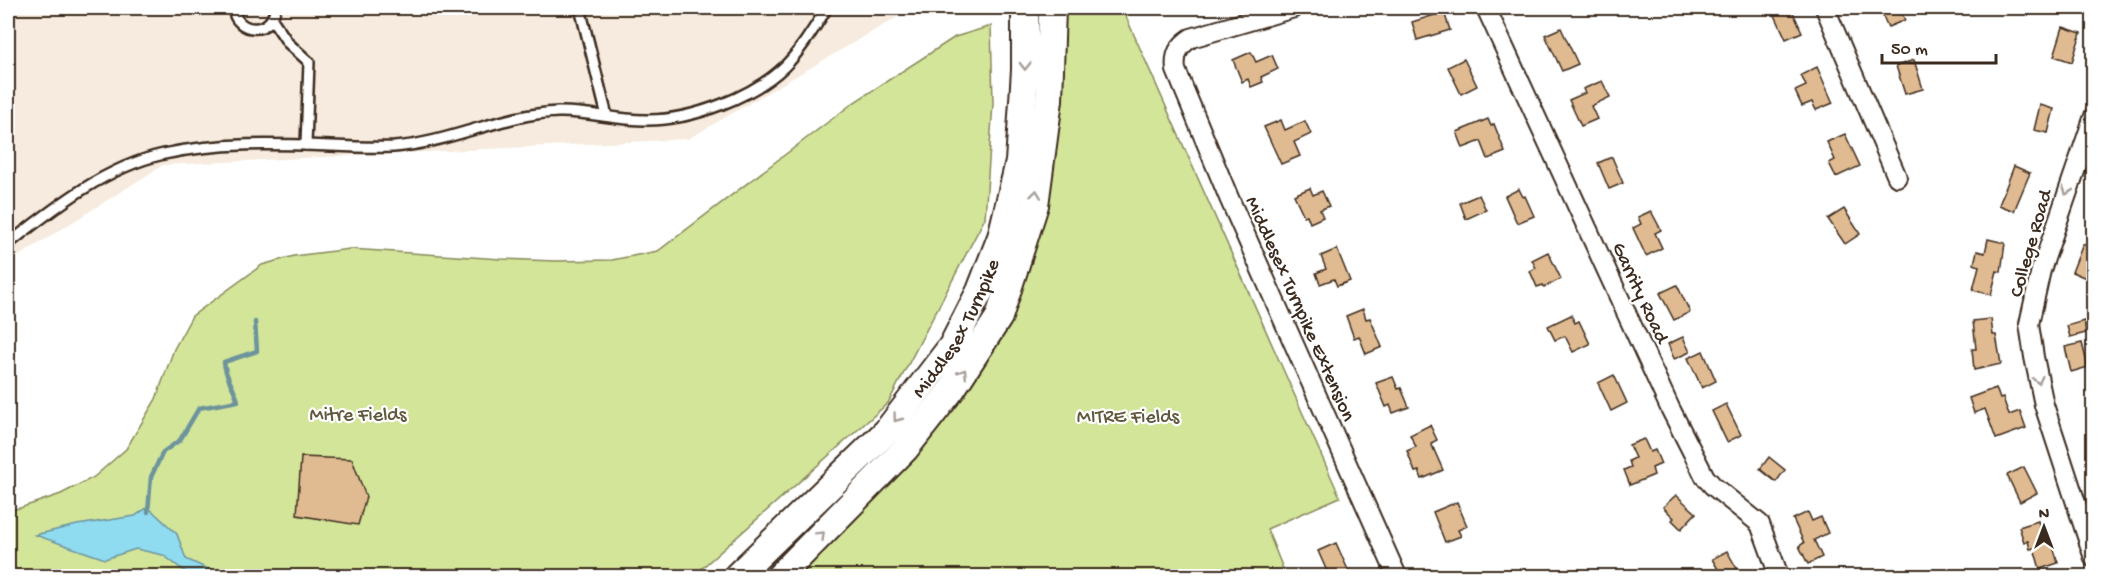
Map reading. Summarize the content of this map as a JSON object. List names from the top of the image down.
{
  "streets": {
    "main road": ["Middlesex Turnpike"],
    "street": ["College Road", "Garrity Road", "Middlesex Turnpike Extension"]
  },
  "one_way": ["College Road"],
  "parks": ["Mitre Fields", "MITRE Fields"],
  "scale_bar": "50 m",
  "north": "top"
}
